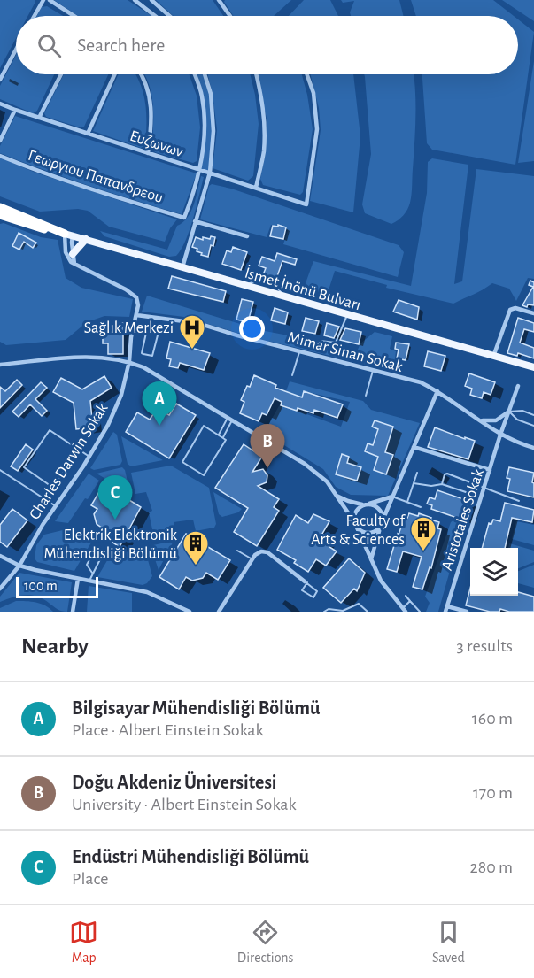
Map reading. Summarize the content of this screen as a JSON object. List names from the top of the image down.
{
  "streets": {
    "main road": ["İsmet İnönü Bulvarı"],
    "street": [
      "Ευζωνων",
      "Γεωργιου Παπανδρεου",
      "Mimar Sinan Sokak",
      "Charles Darwin Sokak",
      "Aristotales Sokak"
    ]
  },
  "crossings": [
    ["Ευζωνων", "Γεωργιου Παπανδρεου"],
    ["Mimar Sinan Sokak", "Charles Darwin Sokak"],
    ["Mimar Sinan Sokak", "Aristotales Sokak"]
  ],
  "places": {
    "hospital": ["Sağlık Merkezi"],
    "building": ["Faculty of Arts & Sciences", "Elektrik Elektronik Mühendisliği Bölümü"]
  },
  "scale_bar": "100 m",
  "page": {
    "search": "Search here",
    "pins": ["A", "B", "C"],
    "scale": "100 m",
    "heading": ["Nearby", "3 results"],
    "list": [
      {
        "mark": "A",
        "name": "Bilgisayar Mühendisliği Bölümü",
        "note": "Place · Albert Einstein Sokak",
        "value": "160 m"
      },
      {
        "mark": "B",
        "name": "Doğu Akdeniz Üniversitesi",
        "note": "University · Albert Einstein Sokak",
        "value": "170 m"
      },
      {
        "mark": "C",
        "name": "Endüstri Mühendisliği Bölümü",
        "note": "Place",
        "value": "280 m"
      }
    ],
    "nav": ["Map", "Directions", "Saved"]
  }
}
